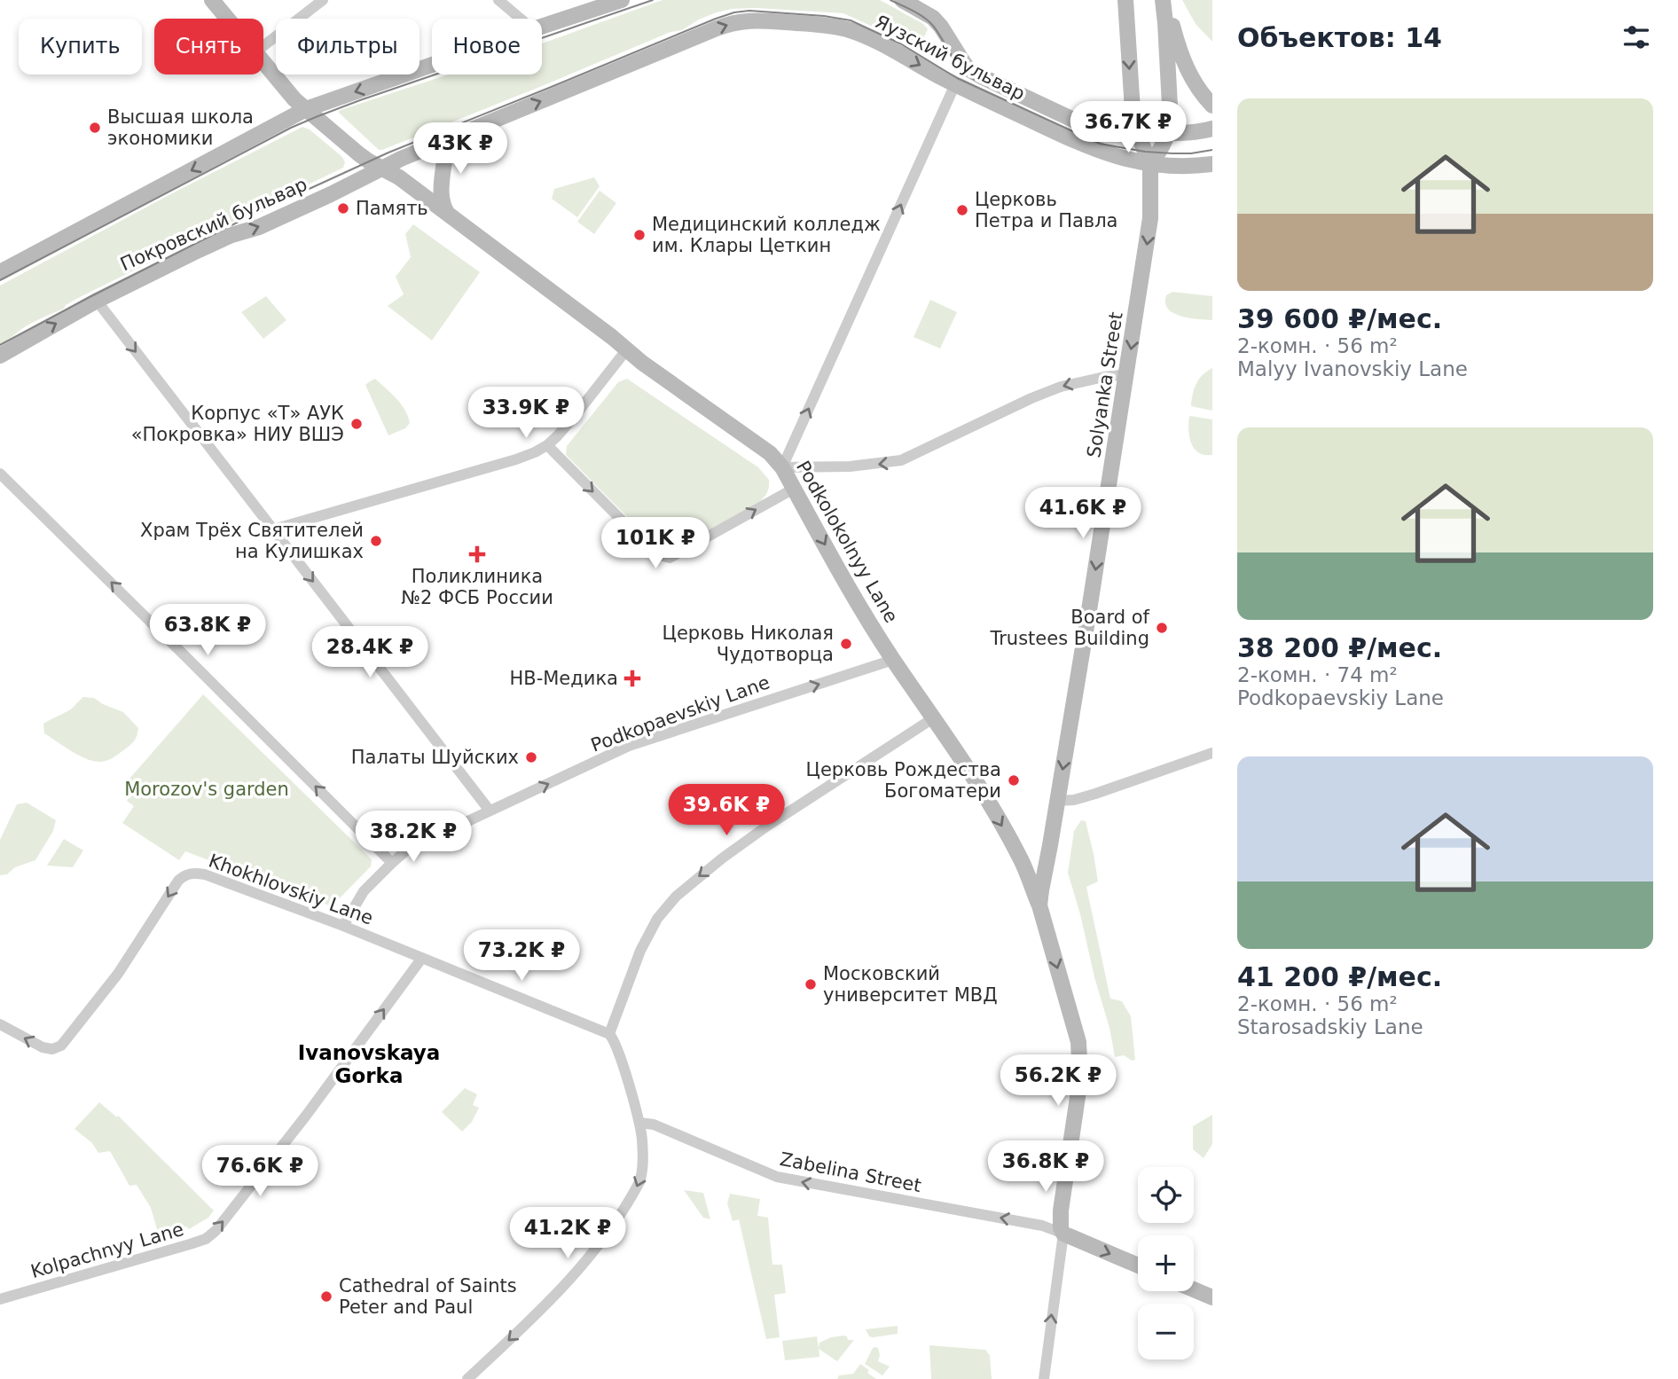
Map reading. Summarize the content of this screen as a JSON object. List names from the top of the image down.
{
  "streets": {
    "main road": [
      "Яузский бульвар",
      "Покровский бульвар",
      "Solyanka Street",
      "Podkolokolnyy Lane"
    ],
    "street": [
      "Podkopaevskiy Lane",
      "Khokhlovskiy Lane",
      "Zabelina Street",
      "Kolpachnyy Lane"
    ]
  },
  "crossings": [
    ["Яузский бульвар", "Покровский бульвар"],
    ["Яузский бульвар", "Solyanka Street"],
    ["Яузский бульвар", "Podkolokolnyy Lane"],
    ["Покровский бульвар", "Podkolokolnyy Lane"],
    ["Solyanka Street", "Podkolokolnyy Lane"],
    ["Podkolokolnyy Lane", "Podkopaevskiy Lane"],
    ["Podkopaevskiy Lane", "Khokhlovskiy Lane"],
    ["Khokhlovskiy Lane", "Kolpachnyy Lane"]
  ],
  "one_way": [
    "Яузский бульвар",
    "Solyanka Street",
    "Podkopaevskiy Lane",
    "Zabelina Street",
    "Kolpachnyy Lane"
  ],
  "districts": ["Ivanovskaya Gorka"],
  "parks": ["Morozov's garden"],
  "places": {
    "other": [
      "Высшая школа экономики",
      "Память",
      "Церковь Петра и Павла",
      "Медицинский колледж им. Клары Цеткин",
      "Корпус «Т» АУК «Покровка» НИУ ВШЭ",
      "Храм Трёх Святителей на Кулишках",
      "Board of Trustees Building",
      "Церковь Николая Чудотворца",
      "Палаты Шуйских",
      "Церковь Рождества Богоматери",
      "Московский университет МВД",
      "Cathedral of Saints Peter and Paul"
    ],
    "health": ["Поликлиника №2 ФСБ России", "НВ-Медика"]
  },
  "page": {
    "heading": "Объектов: 14",
    "chip": [
      "Купить",
      "Снять",
      "Фильтры",
      "Новое"
    ],
    "list": [
      {
        "name": "39 600 ₽/мес.",
        "note": "2-комн. · 56 m² · Malyy Ivanovskiy Lane"
      },
      {
        "name": "38 200 ₽/мес.",
        "note": "2-комн. · 74 m² · Podkopaevskiy Lane"
      },
      {
        "name": "41 200 ₽/мес.",
        "note": "2-комн. · 56 m² · Starosadskiy Lane"
      }
    ],
    "price": [
      "36.7K ₽",
      "43K ₽",
      "33.9K ₽",
      "41.6K ₽",
      "101K ₽",
      "63.8K ₽",
      "28.4K ₽",
      "39.6K ₽",
      "38.2K ₽",
      "73.2K ₽",
      "56.2K ₽",
      "36.8K ₽",
      "76.6K ₽",
      "41.2K ₽"
    ],
    "map_buttons": ["+", "−"]
  }
}
